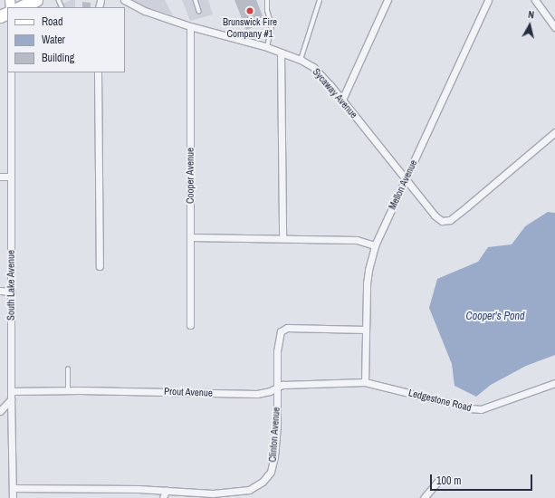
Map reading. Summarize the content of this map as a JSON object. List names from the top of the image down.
{
  "streets": {
    "street": [
      "Sycaway Avenue",
      "Cooper Avenue",
      "Mellon Avenue",
      "South Lake Avenue",
      "Prout Avenue",
      "Ledgestone Road",
      "Clinton Avenue"
    ]
  },
  "crossings": [
    ["Sycaway Avenue", "Cooper Avenue"],
    ["Sycaway Avenue", "Mellon Avenue"],
    ["Mellon Avenue", "Prout Avenue"],
    ["Mellon Avenue", "Ledgestone Road"],
    ["Mellon Avenue", "Clinton Avenue"],
    ["South Lake Avenue", "Prout Avenue"],
    ["South Lake Avenue", "Clinton Avenue"],
    ["Prout Avenue", "Ledgestone Road"],
    ["Prout Avenue", "Clinton Avenue"]
  ],
  "water": ["Cooper's Pond"],
  "places": ["Brunswick Fire Company #1"],
  "legend": ["Road", "Water", "Building"],
  "scale_bar": "100 m",
  "north": "top"
}
